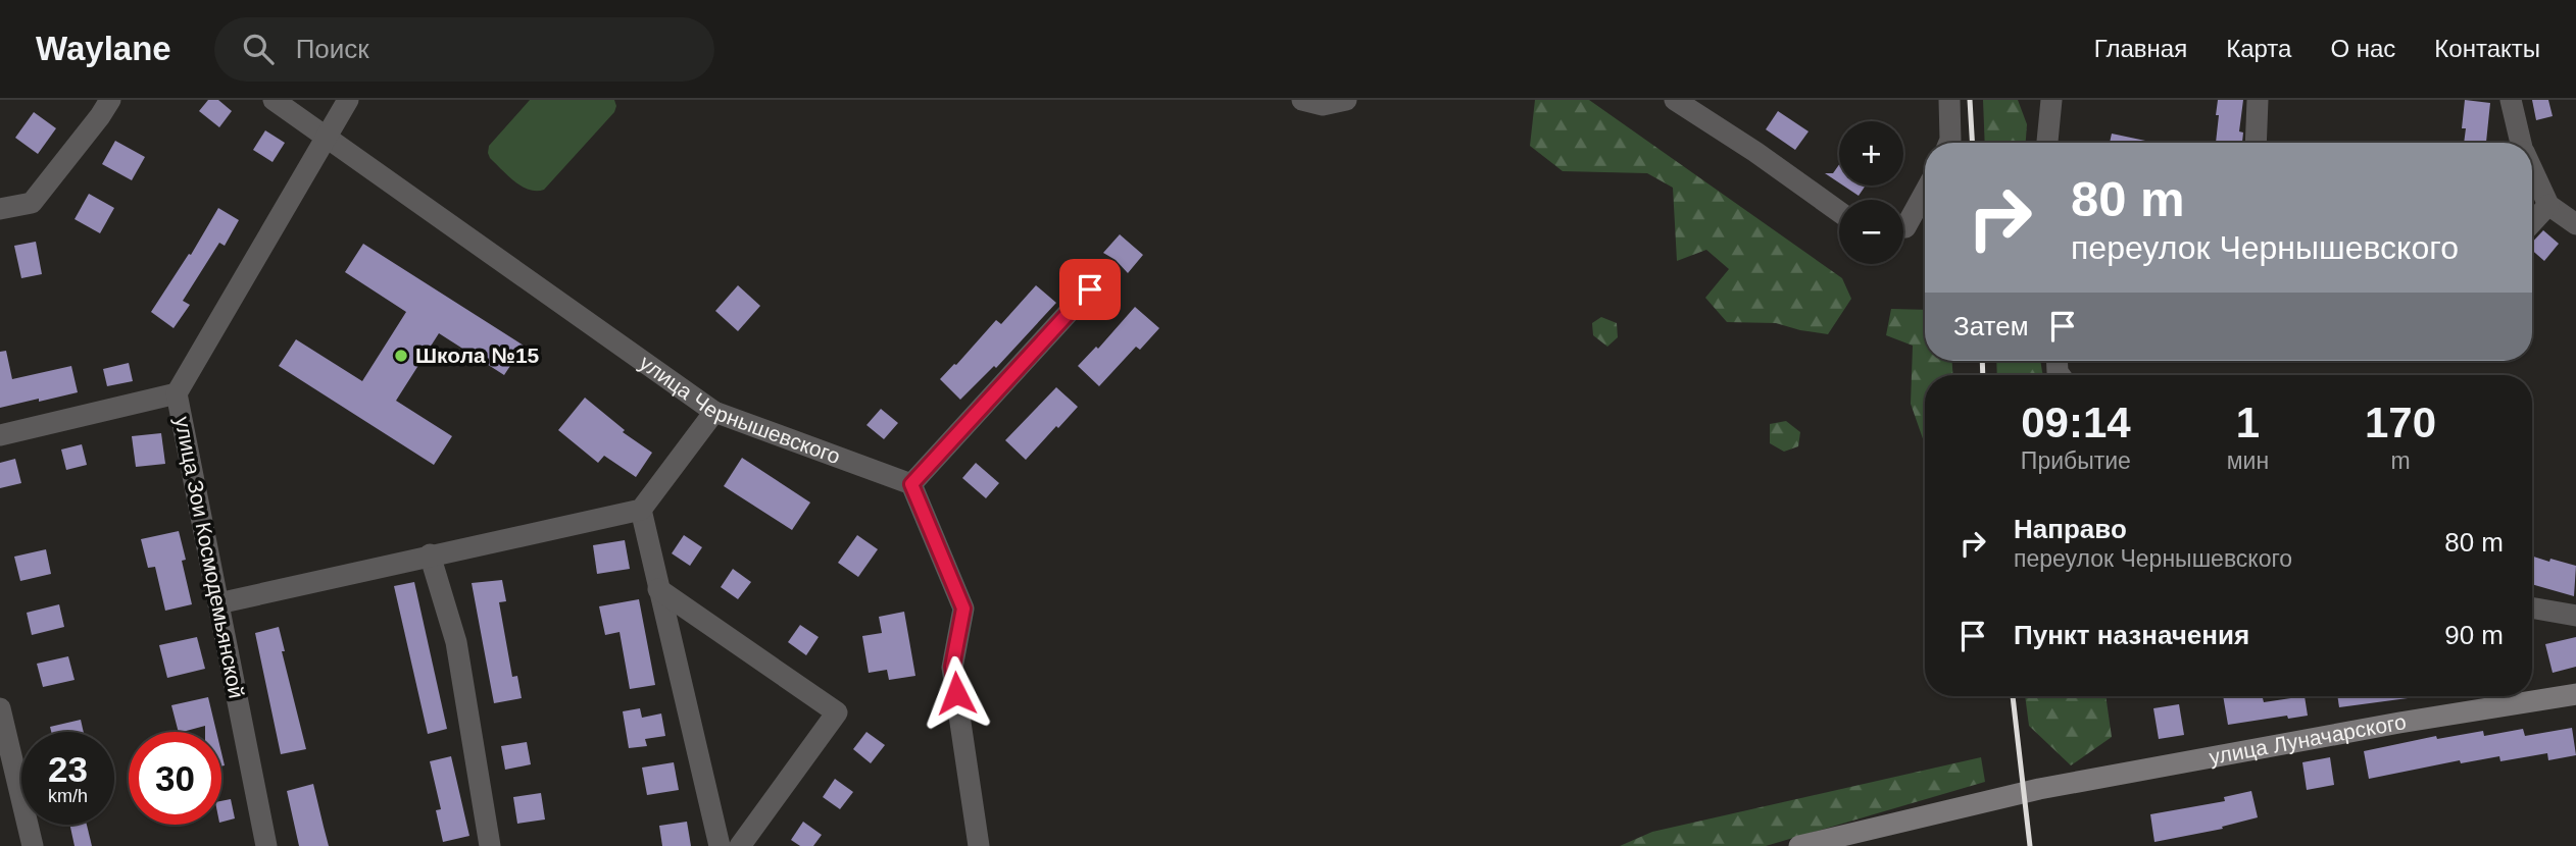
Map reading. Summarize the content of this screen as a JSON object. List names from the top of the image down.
{
  "streets": {
    "main road": ["улица Луначарского"],
    "street": ["улица Чернышевского", "улица Зои Космодемьянской"]
  },
  "crossings": [
    ["улица Чернышевского", "улица Зои Космодемьянской"]
  ],
  "places": ["Школа №15"],
  "page": {
    "header": "Waylane",
    "search": "Поиск",
    "nav": [
      "Главная",
      "Карта",
      "О нас",
      "Контакты"
    ],
    "map_buttons": ["+", "−"],
    "turn": ["80 m", "переулок Чернышевского"],
    "then": "Затем",
    "eta": [
      "09:14",
      "Прибытие",
      "1",
      "мин",
      "170",
      "m"
    ],
    "list": [
      {
        "name": "Направо",
        "note": "переулок Чернышевского",
        "value": "80 m"
      },
      {
        "name": "Пункт назначения",
        "value": "90 m"
      }
    ],
    "speed": "23 km/h",
    "limit": "30"
  }
}
